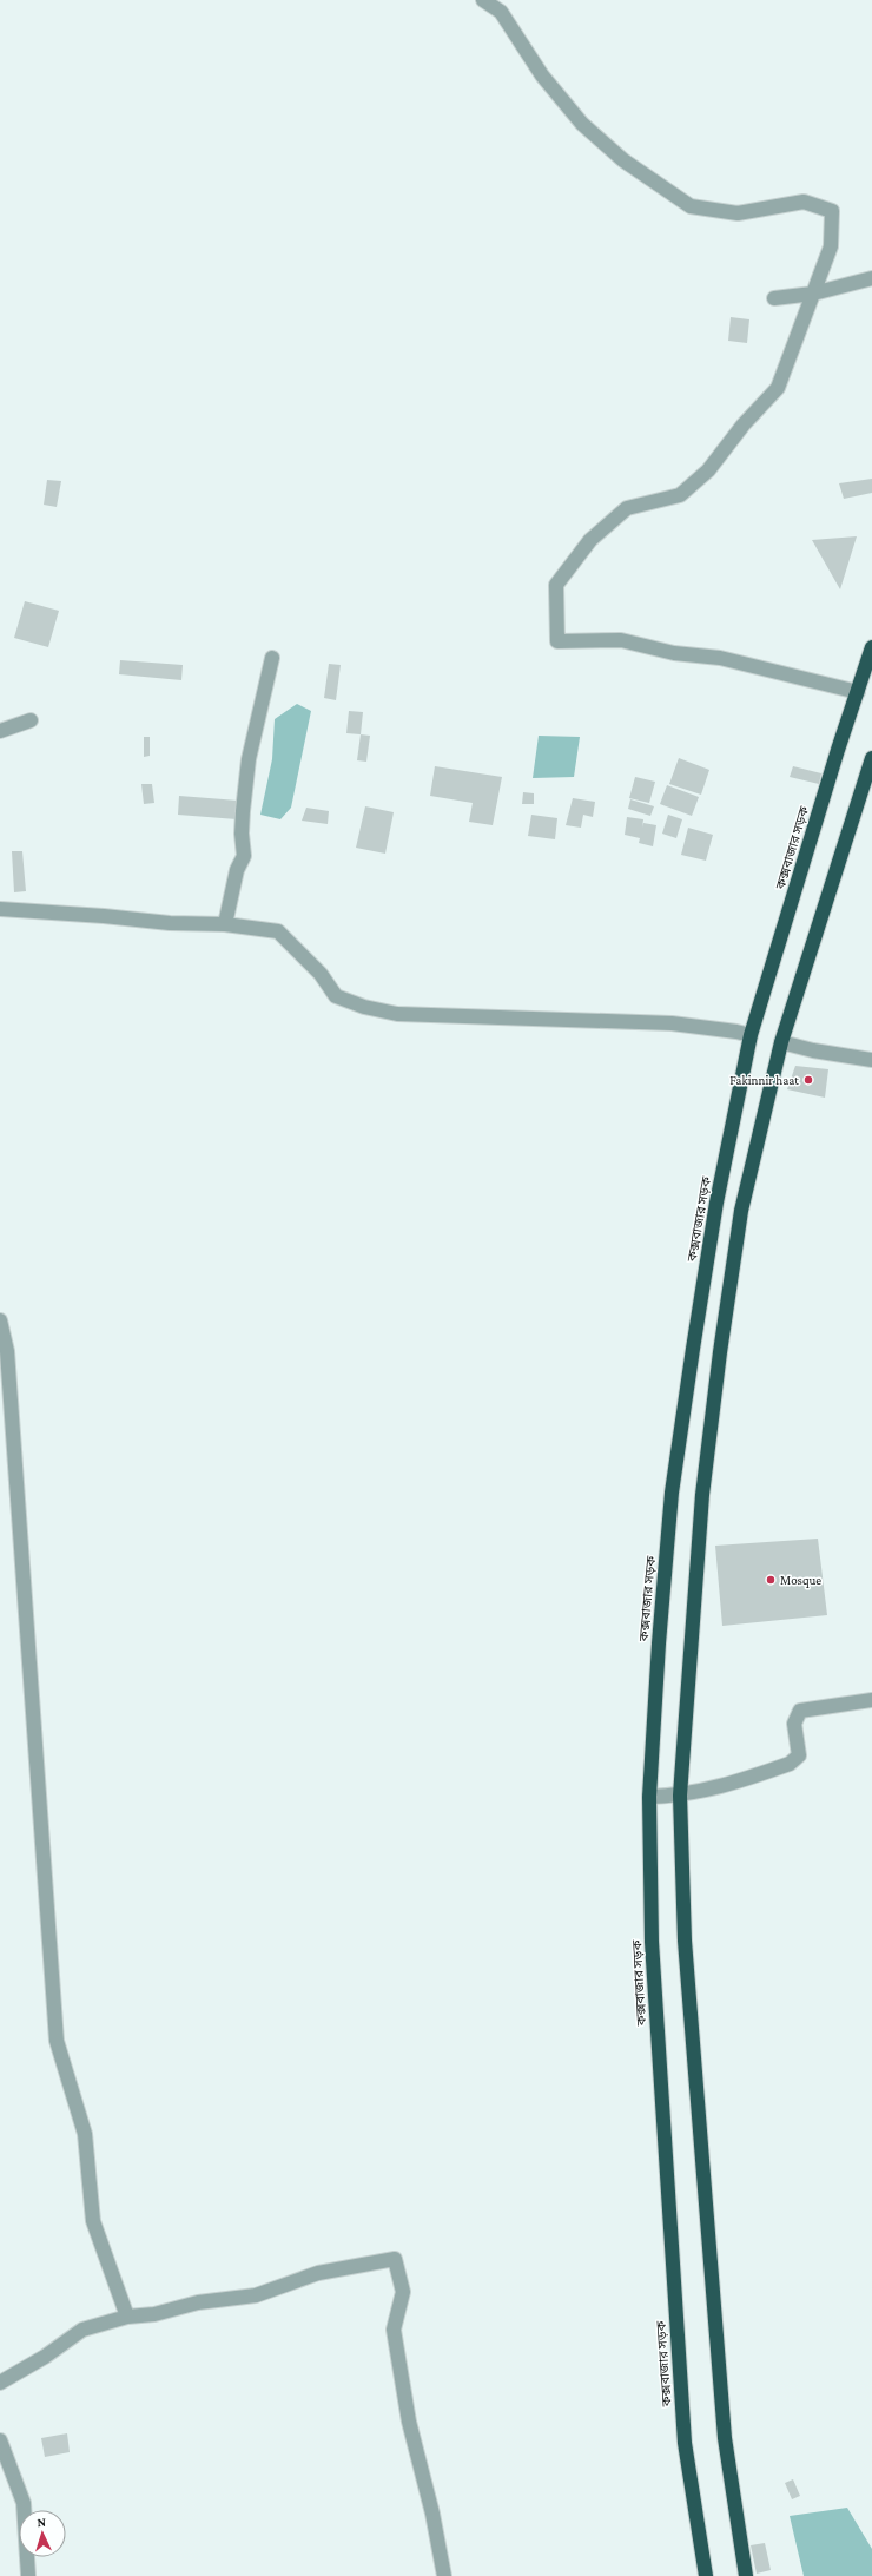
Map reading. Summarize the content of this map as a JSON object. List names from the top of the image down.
{
  "streets": {
    "highway": ["কক্সবাজার সড়ক"]
  },
  "places": ["Fakinnir haat", "Mosque"],
  "north": "top"
}
